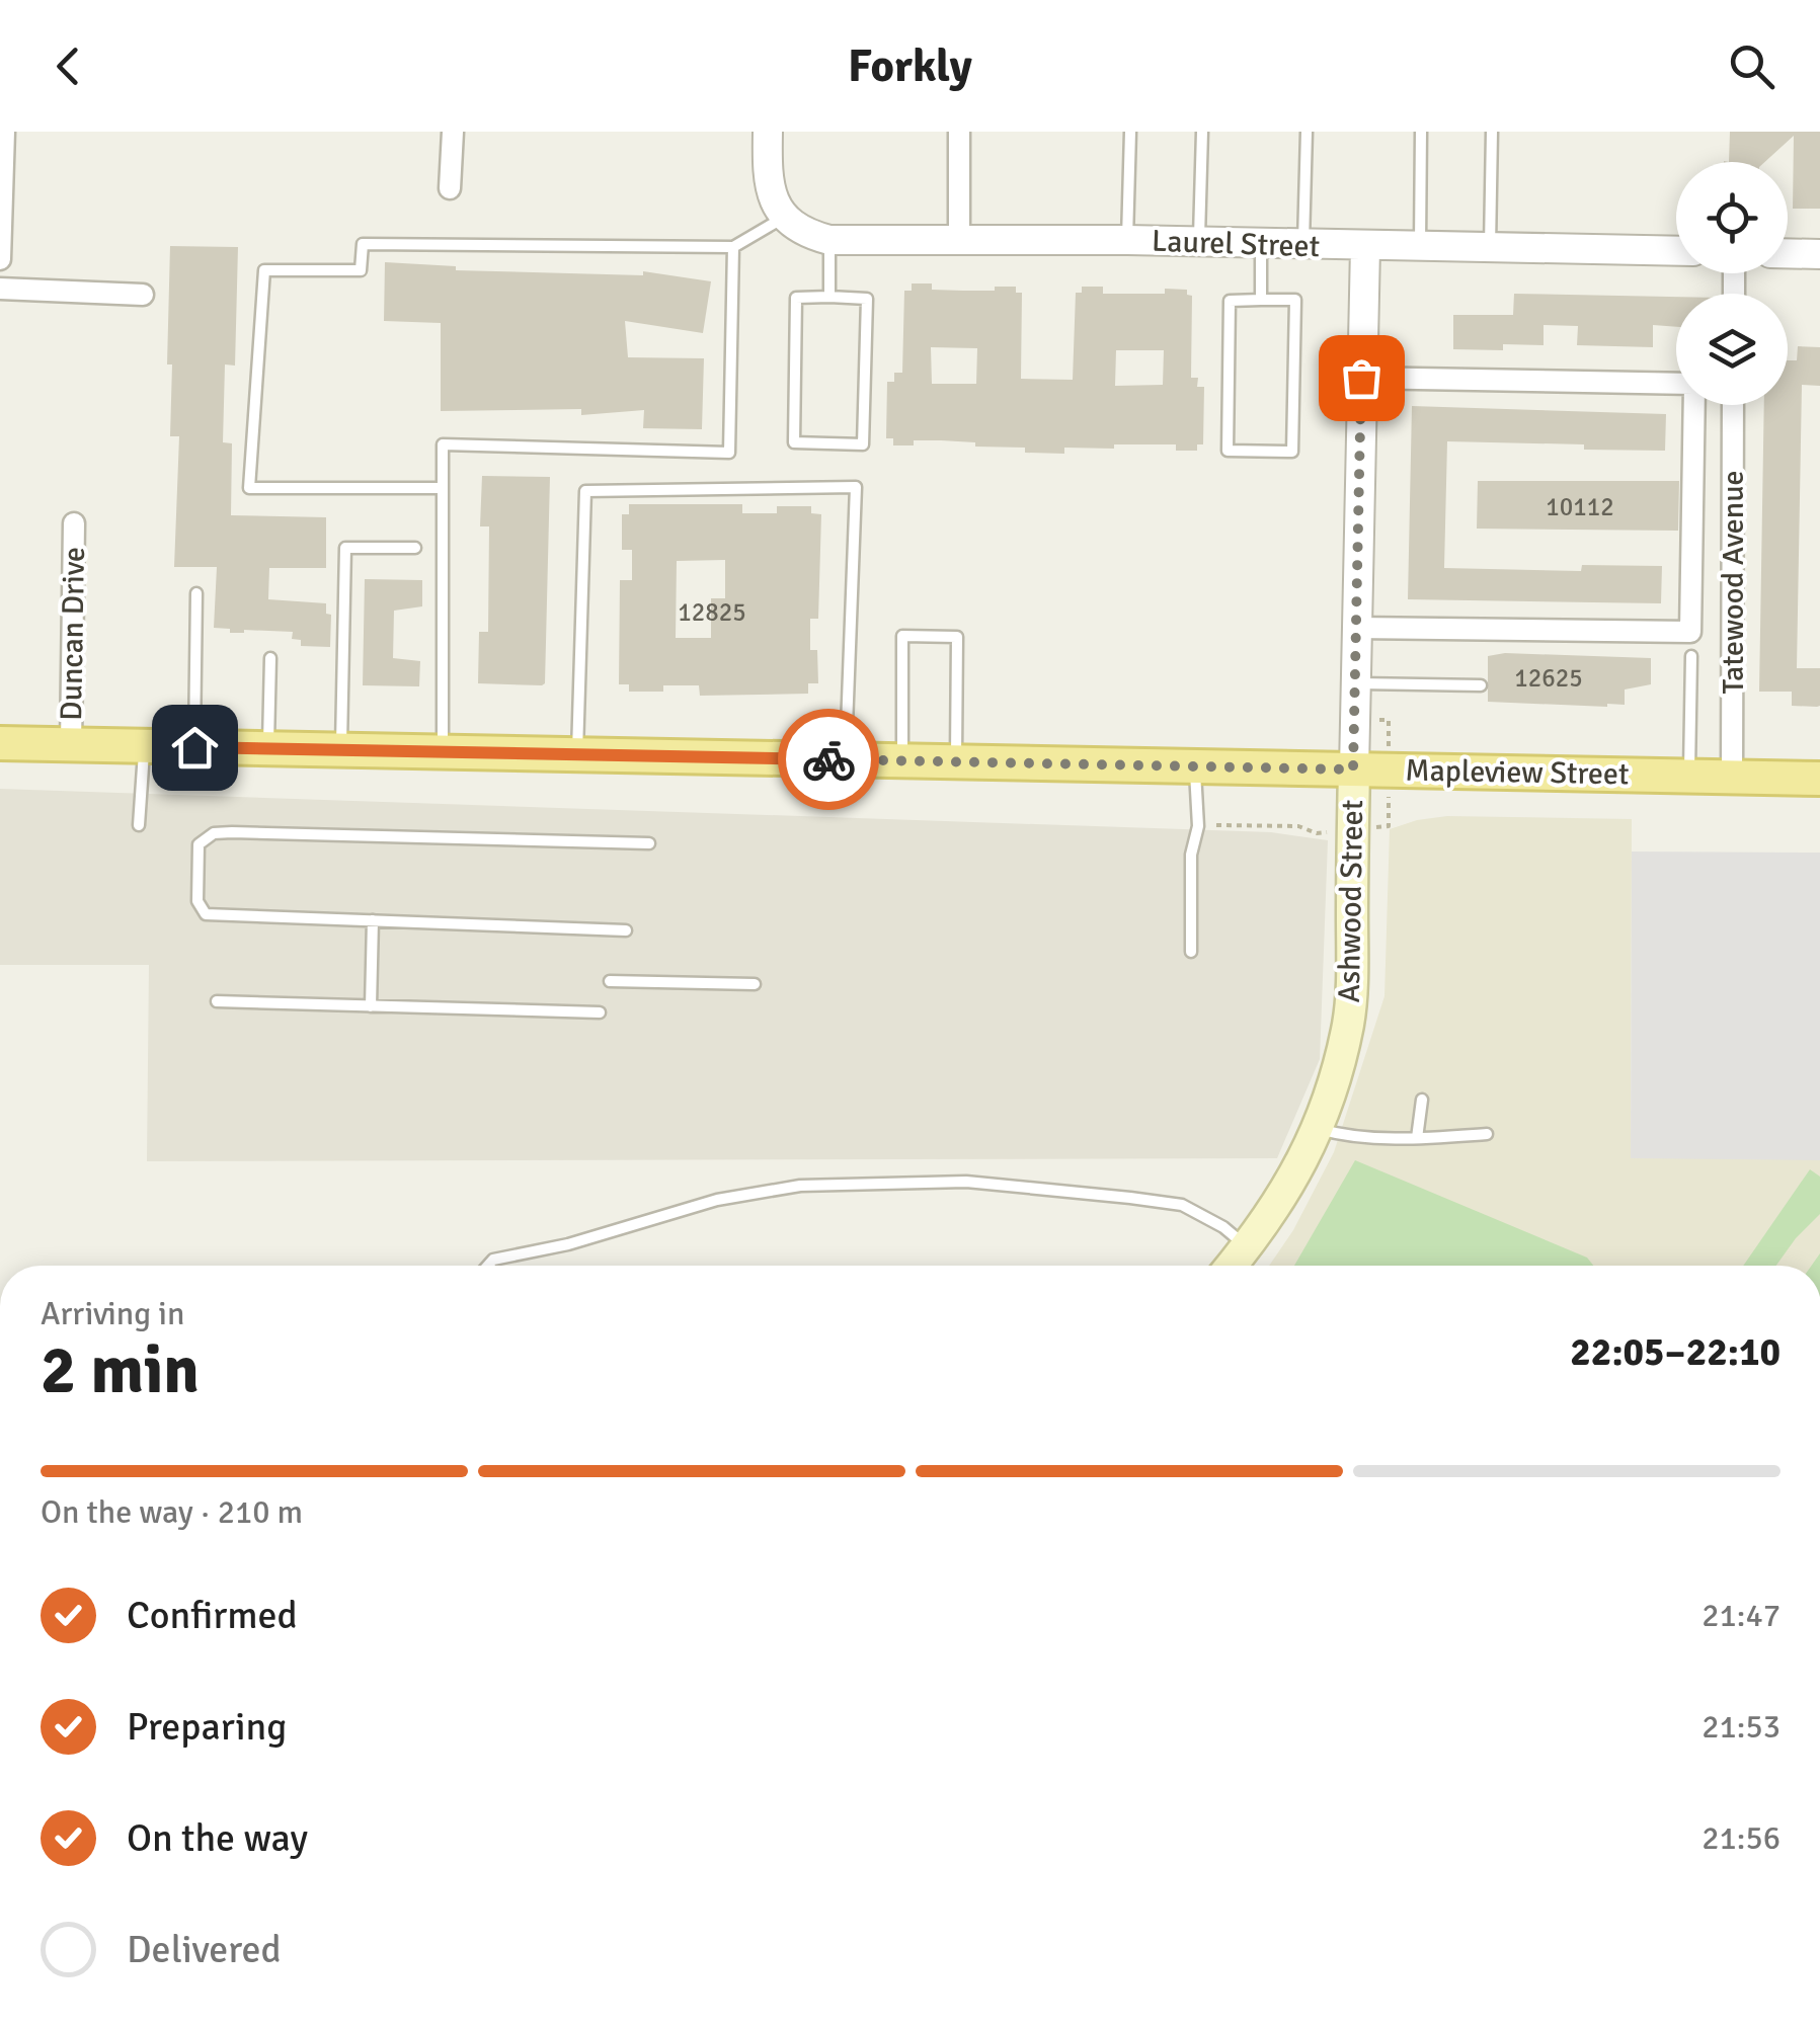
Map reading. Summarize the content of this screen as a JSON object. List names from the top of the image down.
{
  "streets": {
    "main road": ["Mapleview Street", "Ashwood Street"],
    "street": ["Laurel Street", "Tatewood Avenue", "Duncan Drive"]
  },
  "crossings": [
    ["Laurel Street", "Ashwood Street"],
    ["Tatewood Avenue", "Mapleview Street"],
    ["Duncan Drive", "Mapleview Street"],
    ["Mapleview Street", "Ashwood Street"]
  ],
  "house_numbers": ["10112", "12825", "12625"],
  "page": {
    "header": "Forkly",
    "heading": ["2 min", "Arriving in", "22:05–22:10"],
    "bar": "On the way · 210 m",
    "list": [
      ["Confirmed", "21:47"],
      ["Preparing", "21:53"],
      ["On the way", "21:56"],
      "Delivered"
    ]
  }
}
